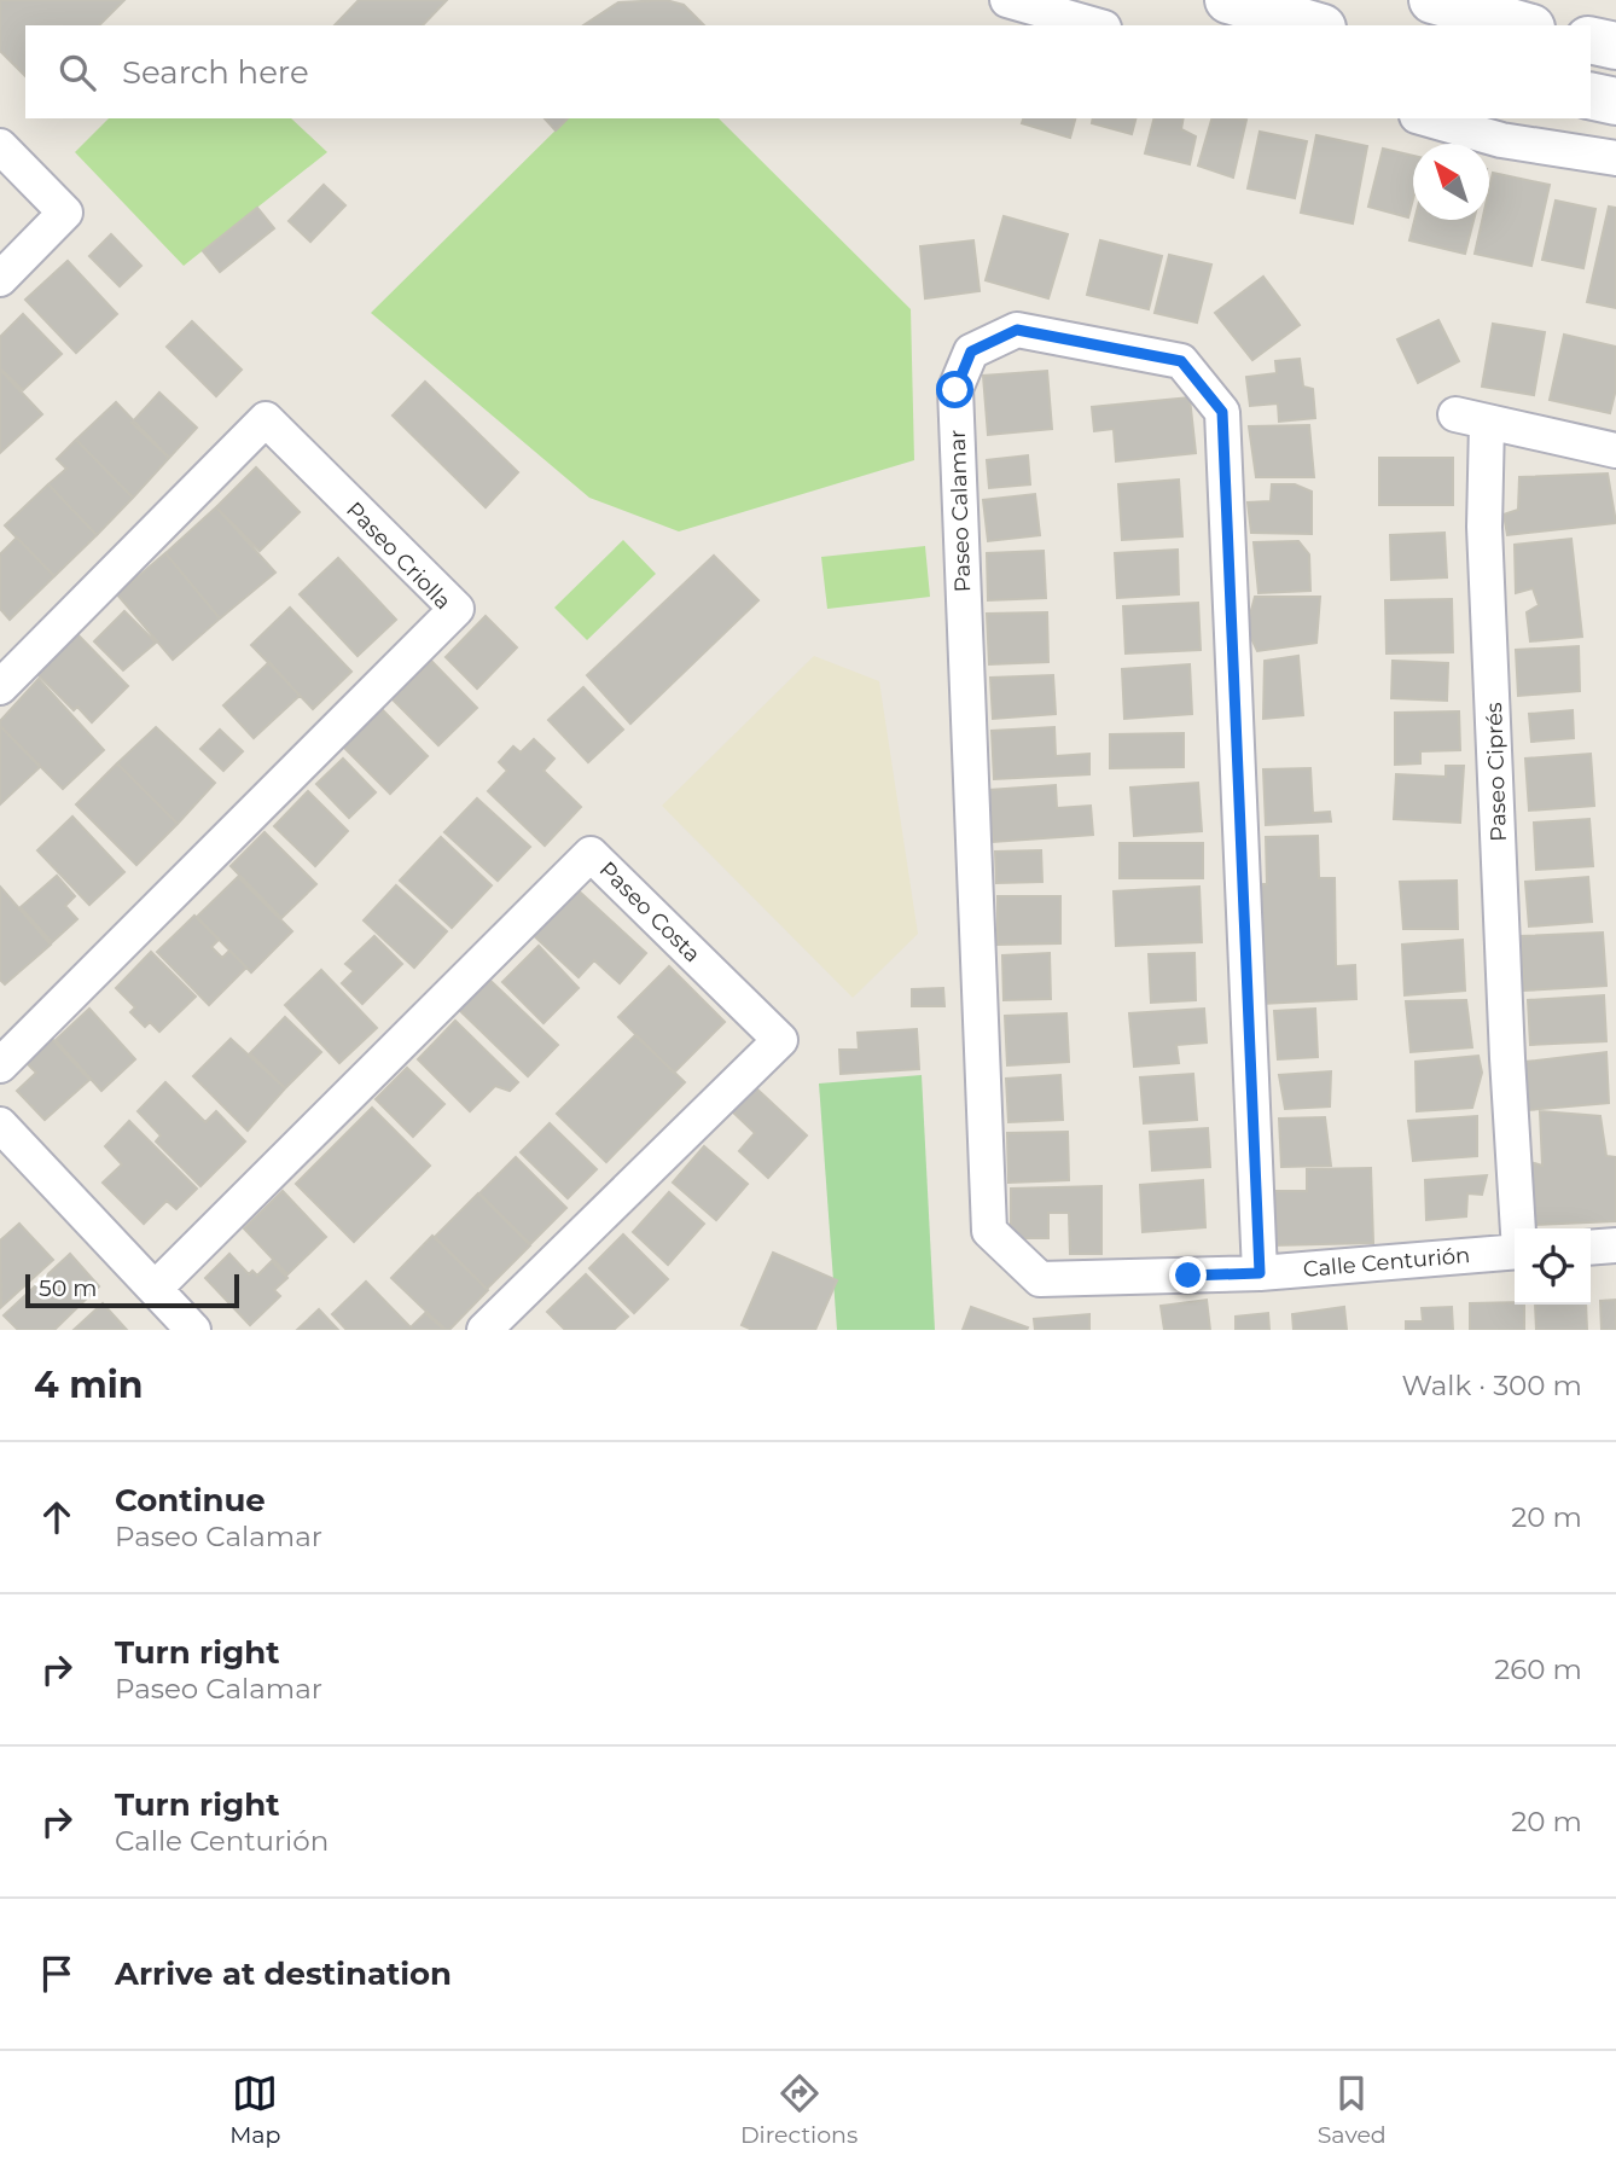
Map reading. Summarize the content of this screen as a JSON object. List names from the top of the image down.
{
  "streets": {
    "street": [
      "Paseo Calamar",
      "Paseo Criolla",
      "Paseo Ciprés",
      "Paseo Costa",
      "Calle Centurión"
    ]
  },
  "crossings": [
    ["Paseo Calamar", "Calle Centurión"]
  ],
  "scale_bar": "50 m",
  "north": "top left",
  "page": {
    "search": "Search here",
    "scale": "50 m",
    "heading": ["4 min", "Walk · 300 m"],
    "list": [
      ["Continue", "Paseo Calamar", "20 m"],
      ["Turn right", "Paseo Calamar", "260 m"],
      ["Turn right", "Calle Centurión", "20 m"],
      "Arrive at destination"
    ],
    "nav": ["Map", "Directions", "Saved"]
  }
}
